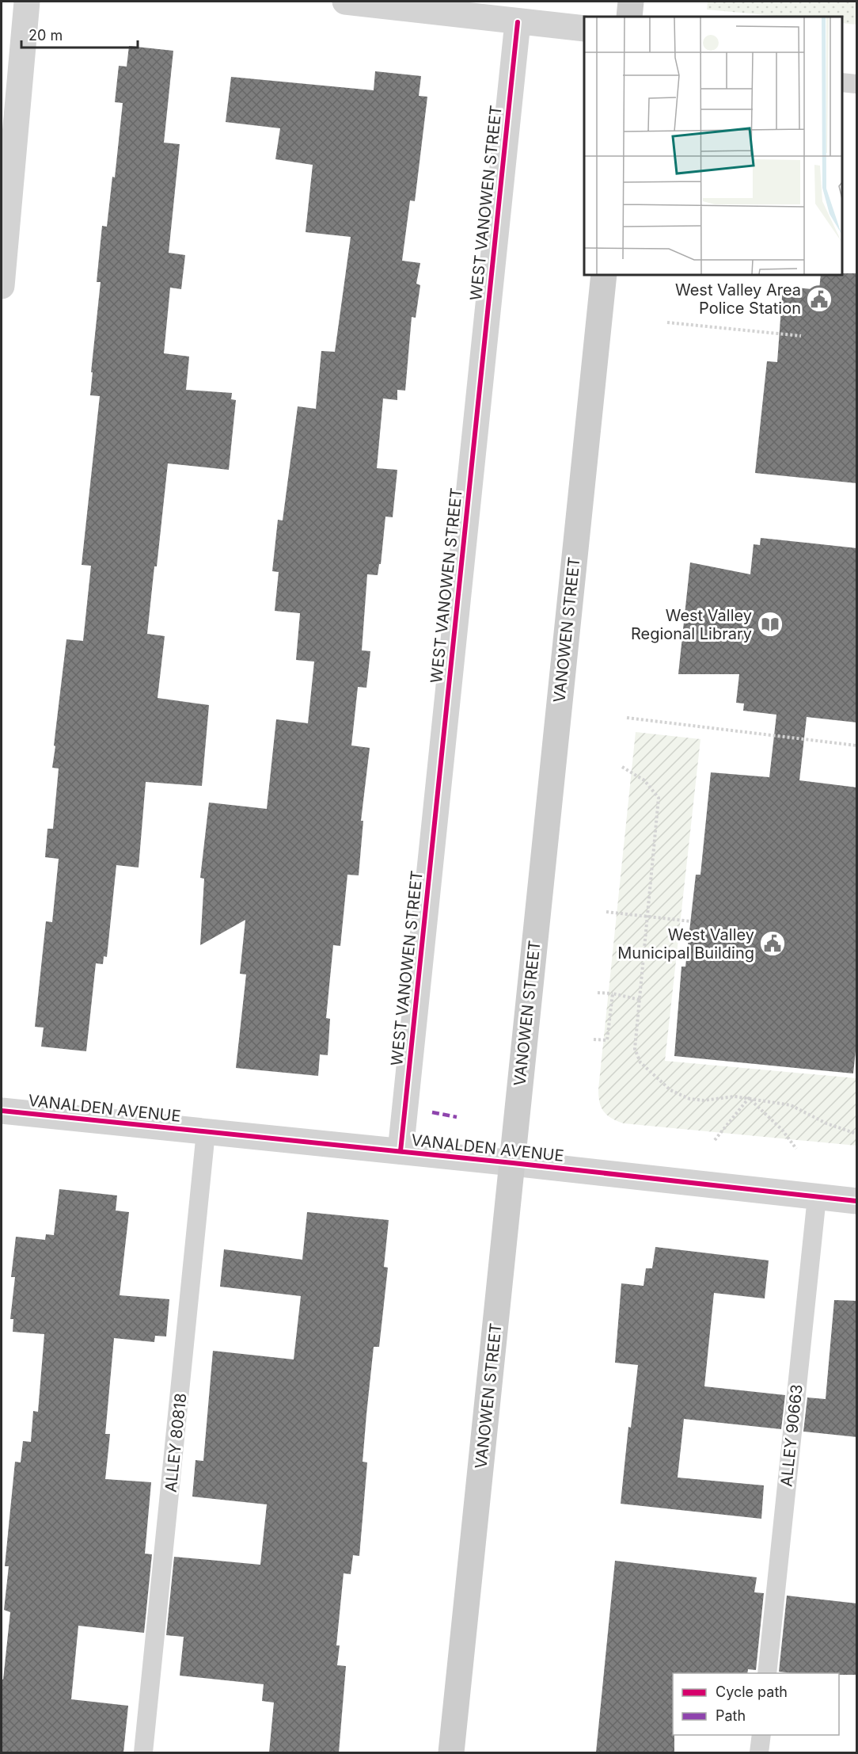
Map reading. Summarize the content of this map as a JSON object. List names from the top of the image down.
{
  "streets": {
    "main road": ["VANOWEN STREET"],
    "street": ["WEST VANOWEN STREET", "VANALDEN AVENUE"],
    "lane": ["ALLEY 90663", "ALLEY 80818"]
  },
  "crossings": [
    ["WEST VANOWEN STREET", "VANALDEN AVENUE"],
    ["VANOWEN STREET", "VANALDEN AVENUE"],
    ["VANALDEN AVENUE", "ALLEY 90663"],
    ["VANALDEN AVENUE", "ALLEY 80818"]
  ],
  "places": {
    "public building": ["West Valley Area Police Station", "West Valley Municipal Building"],
    "library": ["West Valley Regional Library"]
  },
  "legend": ["Cycle path", "Path"],
  "scale_bar": "20 m"
}
